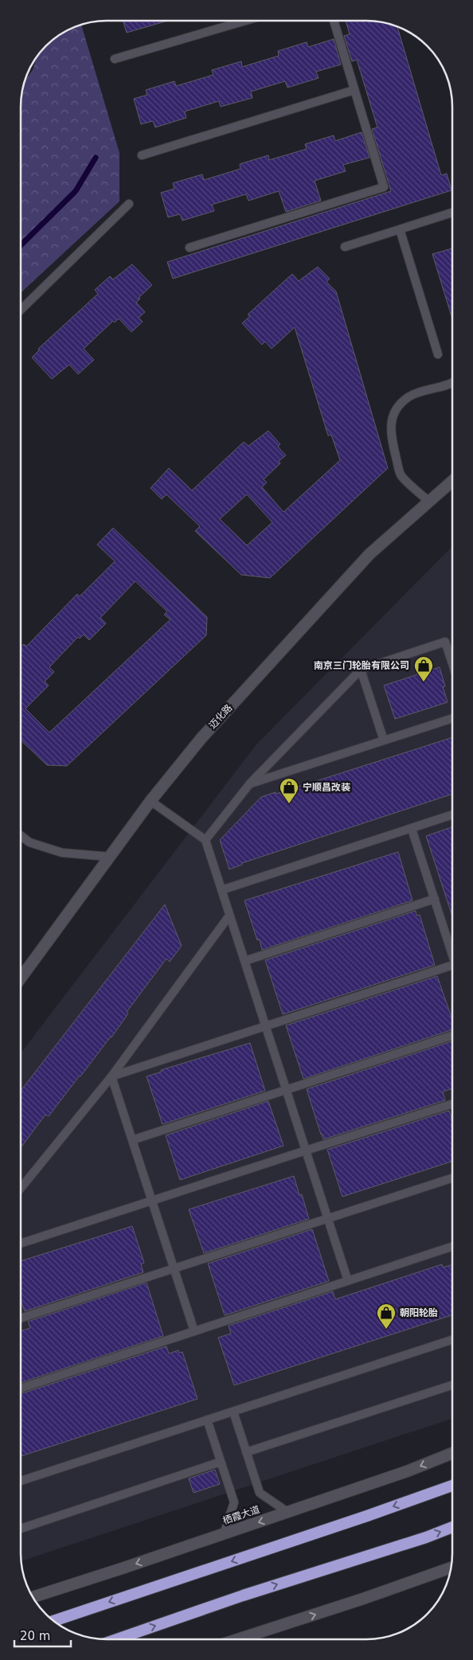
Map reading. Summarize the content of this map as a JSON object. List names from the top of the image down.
{
  "streets": {
    "main road": ["迈化路", "栖霞大道"]
  },
  "one_way": ["栖霞大道"],
  "places": {
    "shop": ["南京三门轮胎有限公司", "宁顺昌改装", "朝阳轮胎"]
  },
  "scale_bar": "20 m"
}
